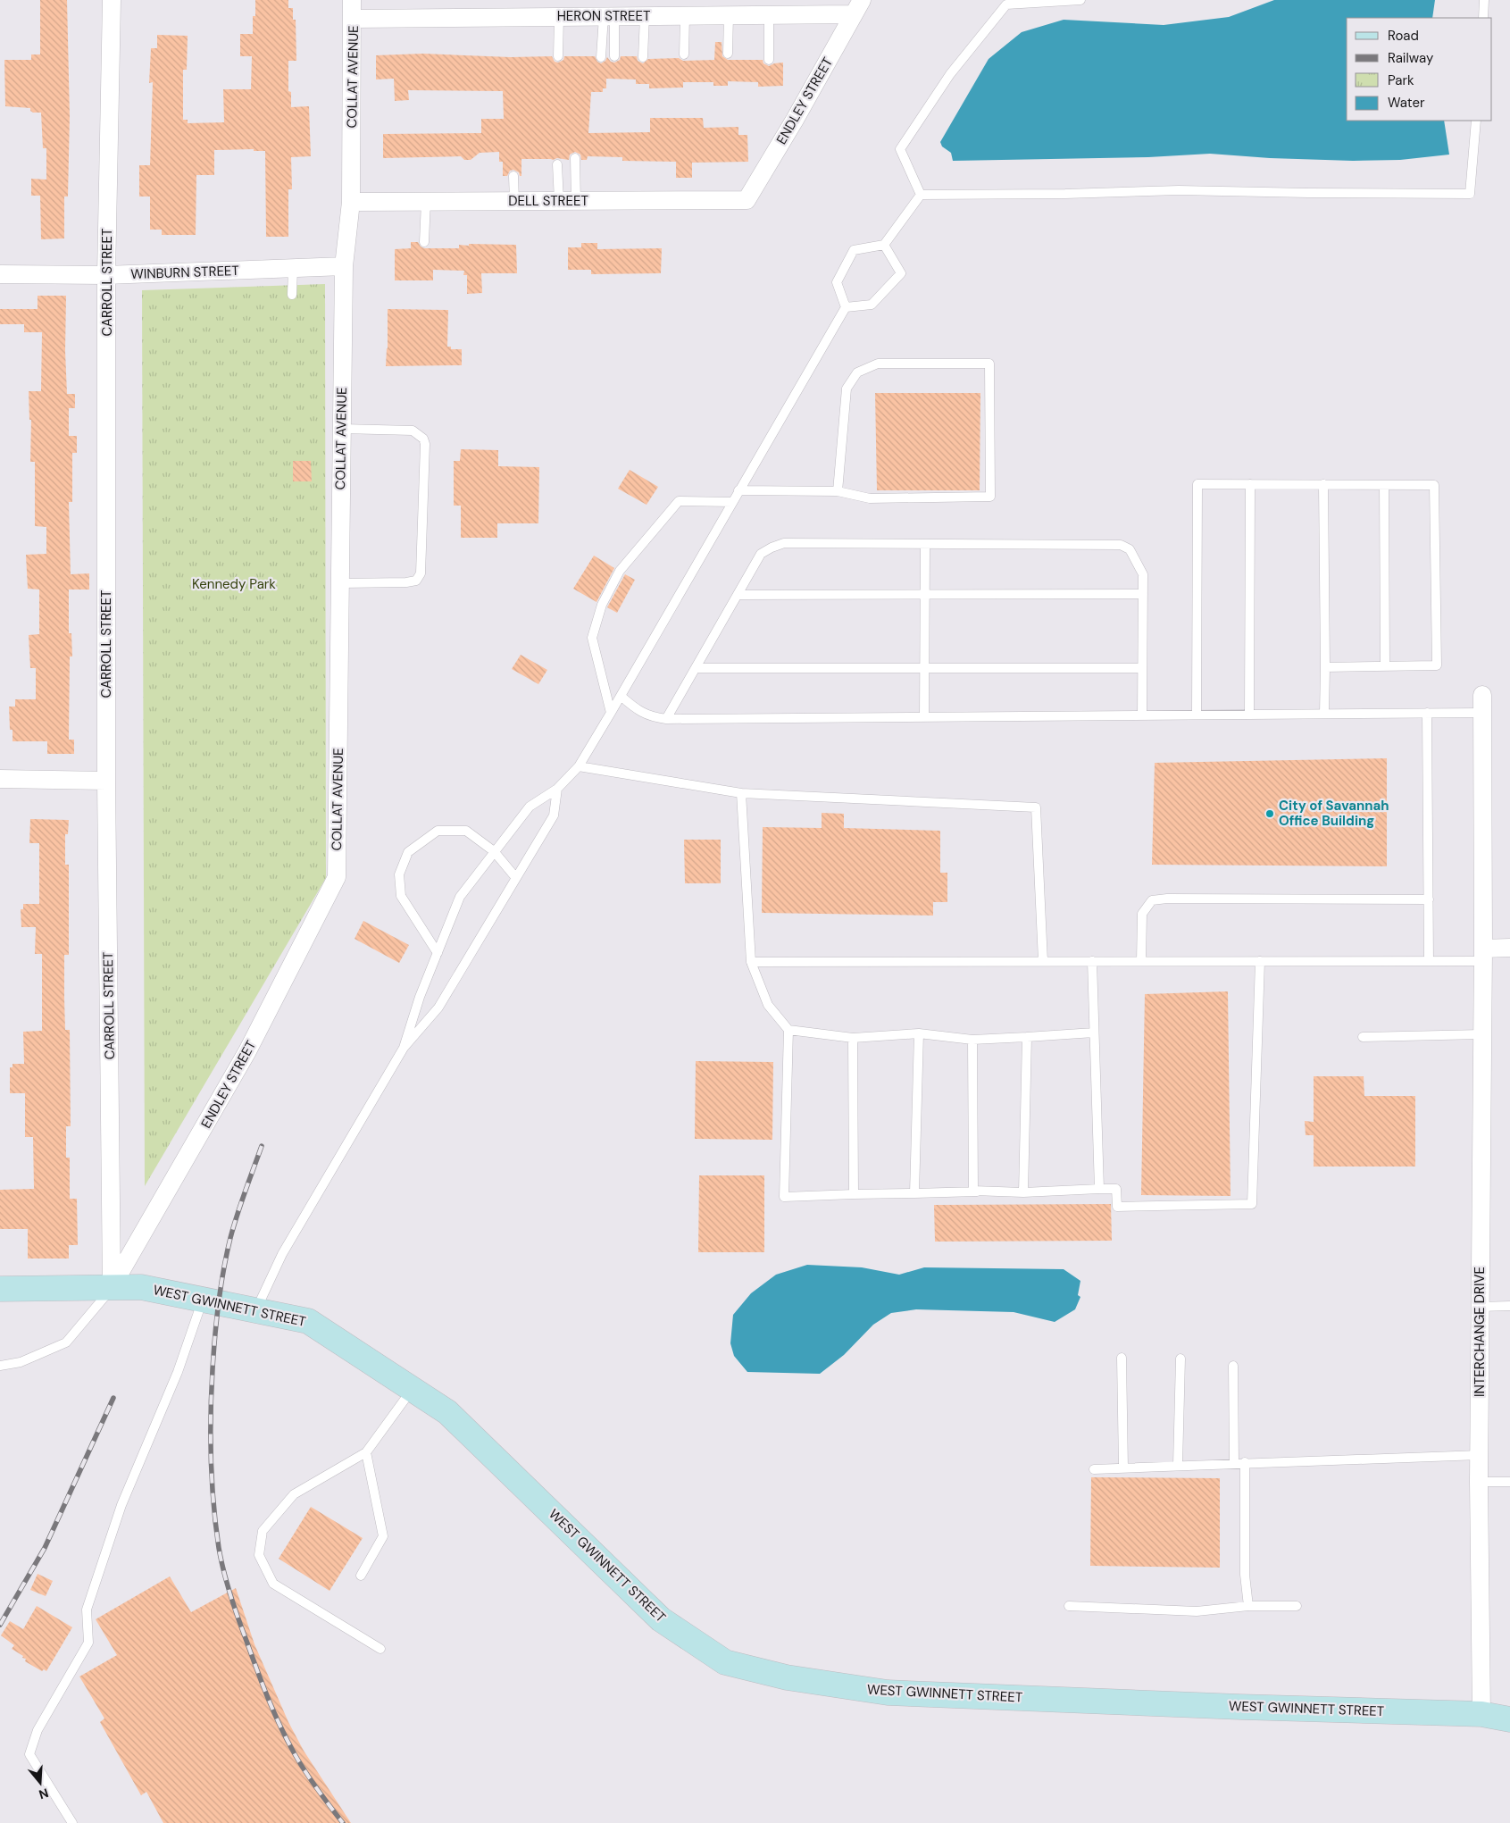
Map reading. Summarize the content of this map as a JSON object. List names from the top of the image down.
{
  "streets": {
    "main road": ["WEST GWINNETT STREET"],
    "street": [
      "HERON STREET",
      "COLLAT AVENUE",
      "ENDLEY STREET",
      "DELL STREET",
      "WINBURN STREET",
      "CARROLL STREET",
      "INTERCHANGE DRIVE"
    ]
  },
  "crossings": [
    ["HERON STREET", "COLLAT AVENUE"],
    ["HERON STREET", "ENDLEY STREET"],
    ["COLLAT AVENUE", "ENDLEY STREET"],
    ["COLLAT AVENUE", "DELL STREET"],
    ["COLLAT AVENUE", "WINBURN STREET"],
    ["ENDLEY STREET", "DELL STREET"],
    ["ENDLEY STREET", "CARROLL STREET"],
    ["ENDLEY STREET", "WEST GWINNETT STREET"],
    ["WINBURN STREET", "CARROLL STREET"],
    ["CARROLL STREET", "WEST GWINNETT STREET"],
    ["WEST GWINNETT STREET", "INTERCHANGE DRIVE"]
  ],
  "parks": ["Kennedy Park"],
  "places": ["City of Savannah Office Building"],
  "legend": [
    "Road",
    "Railway",
    "Park",
    "Water"
  ],
  "north": "bottom"
}
